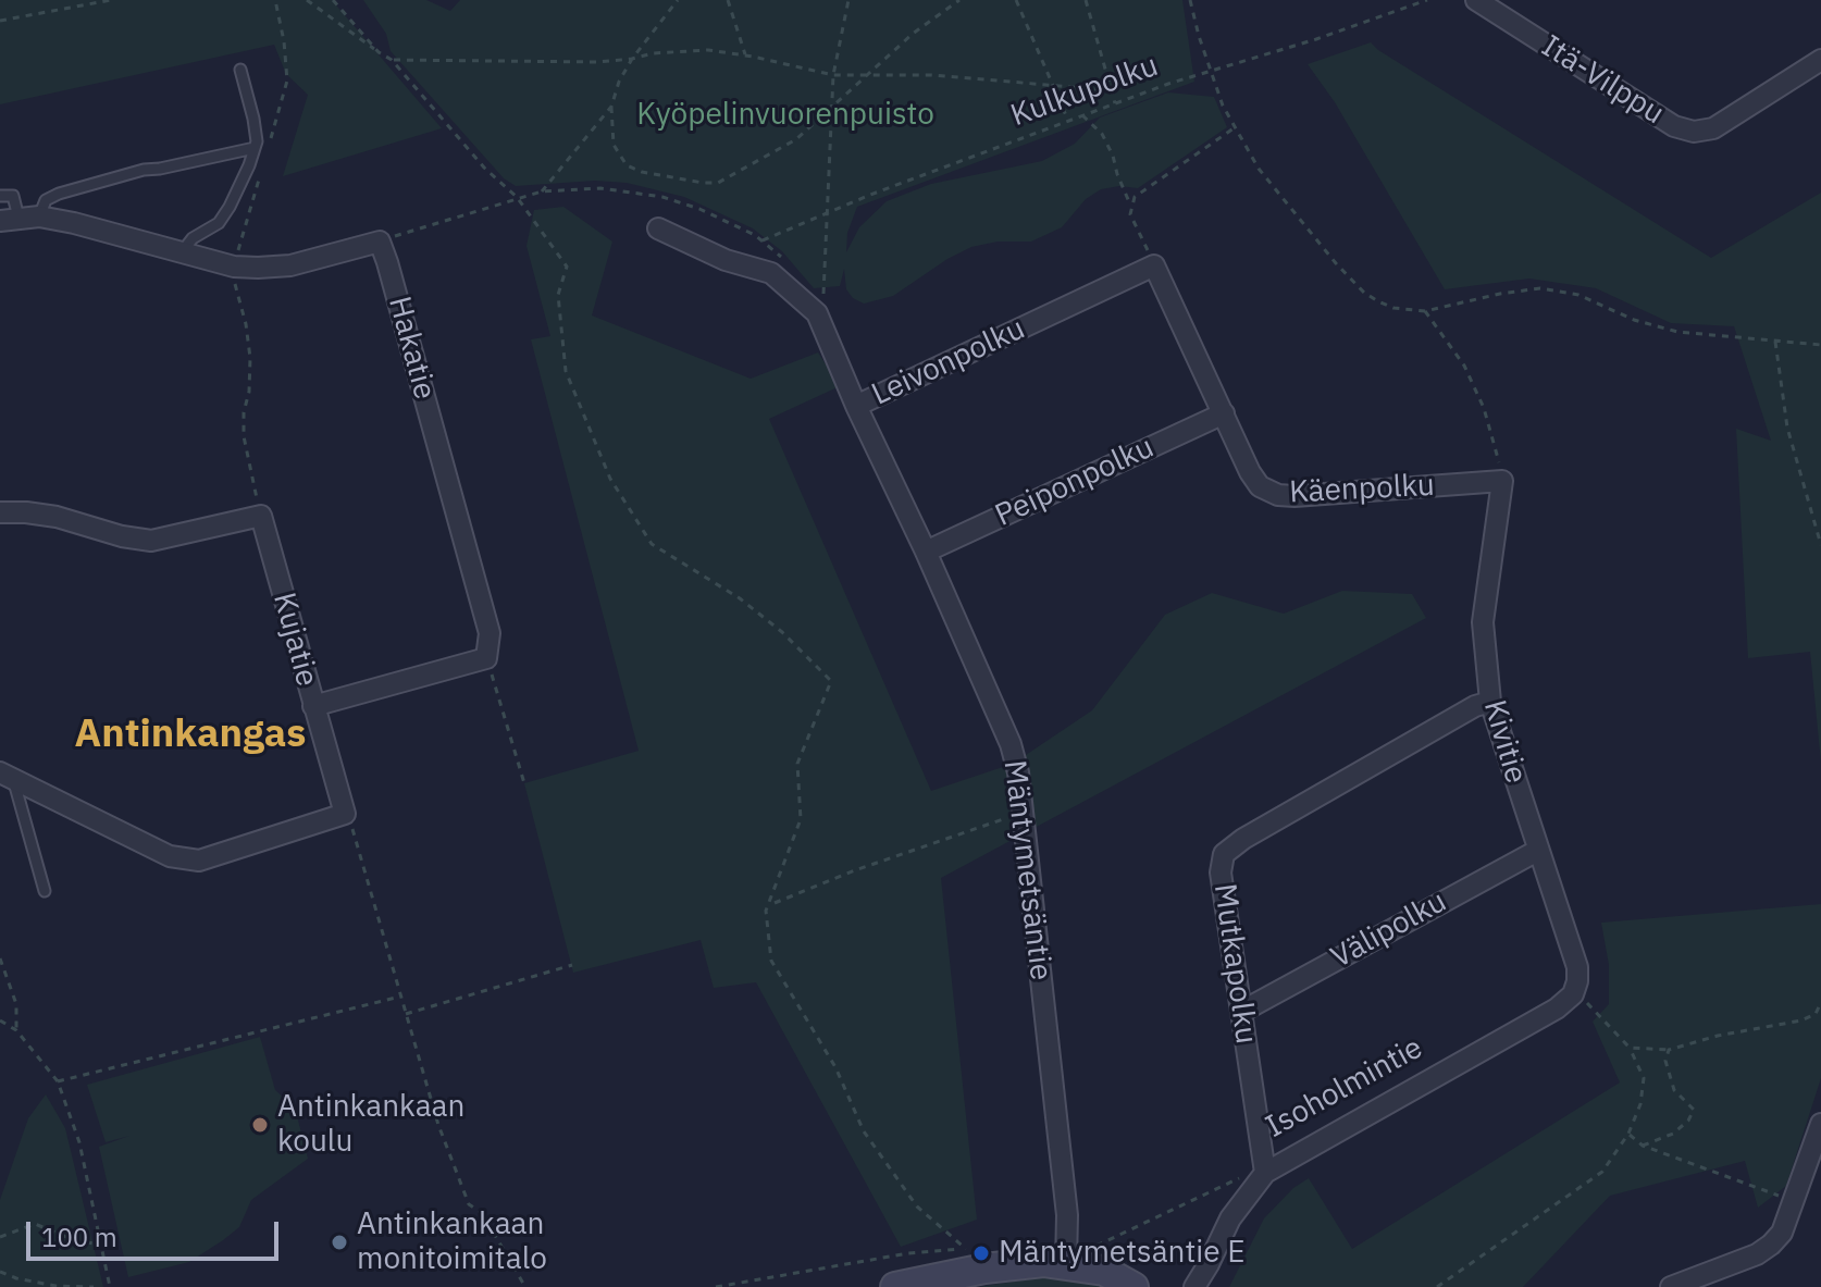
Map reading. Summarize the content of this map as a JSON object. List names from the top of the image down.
{
  "streets": {
    "street": [
      "Itä-Vilppu",
      "Hakatie",
      "Leivonpolku",
      "Peiponpolku",
      "Käenpolku",
      "Kujatie",
      "Kivitie",
      "Mäntymetsäntie",
      "Välipolku",
      "Mutkapolku",
      "Isoholmintie"
    ],
    "path": ["Kulkupolku"]
  },
  "crossings": [
    ["Leivonpolku", "Käenpolku"],
    ["Leivonpolku", "Mäntymetsäntie"],
    ["Peiponpolku", "Käenpolku"],
    ["Peiponpolku", "Mäntymetsäntie"],
    ["Käenpolku", "Kivitie"],
    ["Kivitie", "Välipolku"],
    ["Kivitie", "Mutkapolku"],
    ["Kivitie", "Isoholmintie"],
    ["Välipolku", "Mutkapolku"],
    ["Mutkapolku", "Isoholmintie"]
  ],
  "districts": ["Antinkangas"],
  "parks": ["Kyöpelinvuorenpuisto"],
  "places": ["Antinkankaan koulu", "Antinkankaan monitoimitalo", "Mäntymetsäntie E"],
  "scale_bar": "100 m"
}
